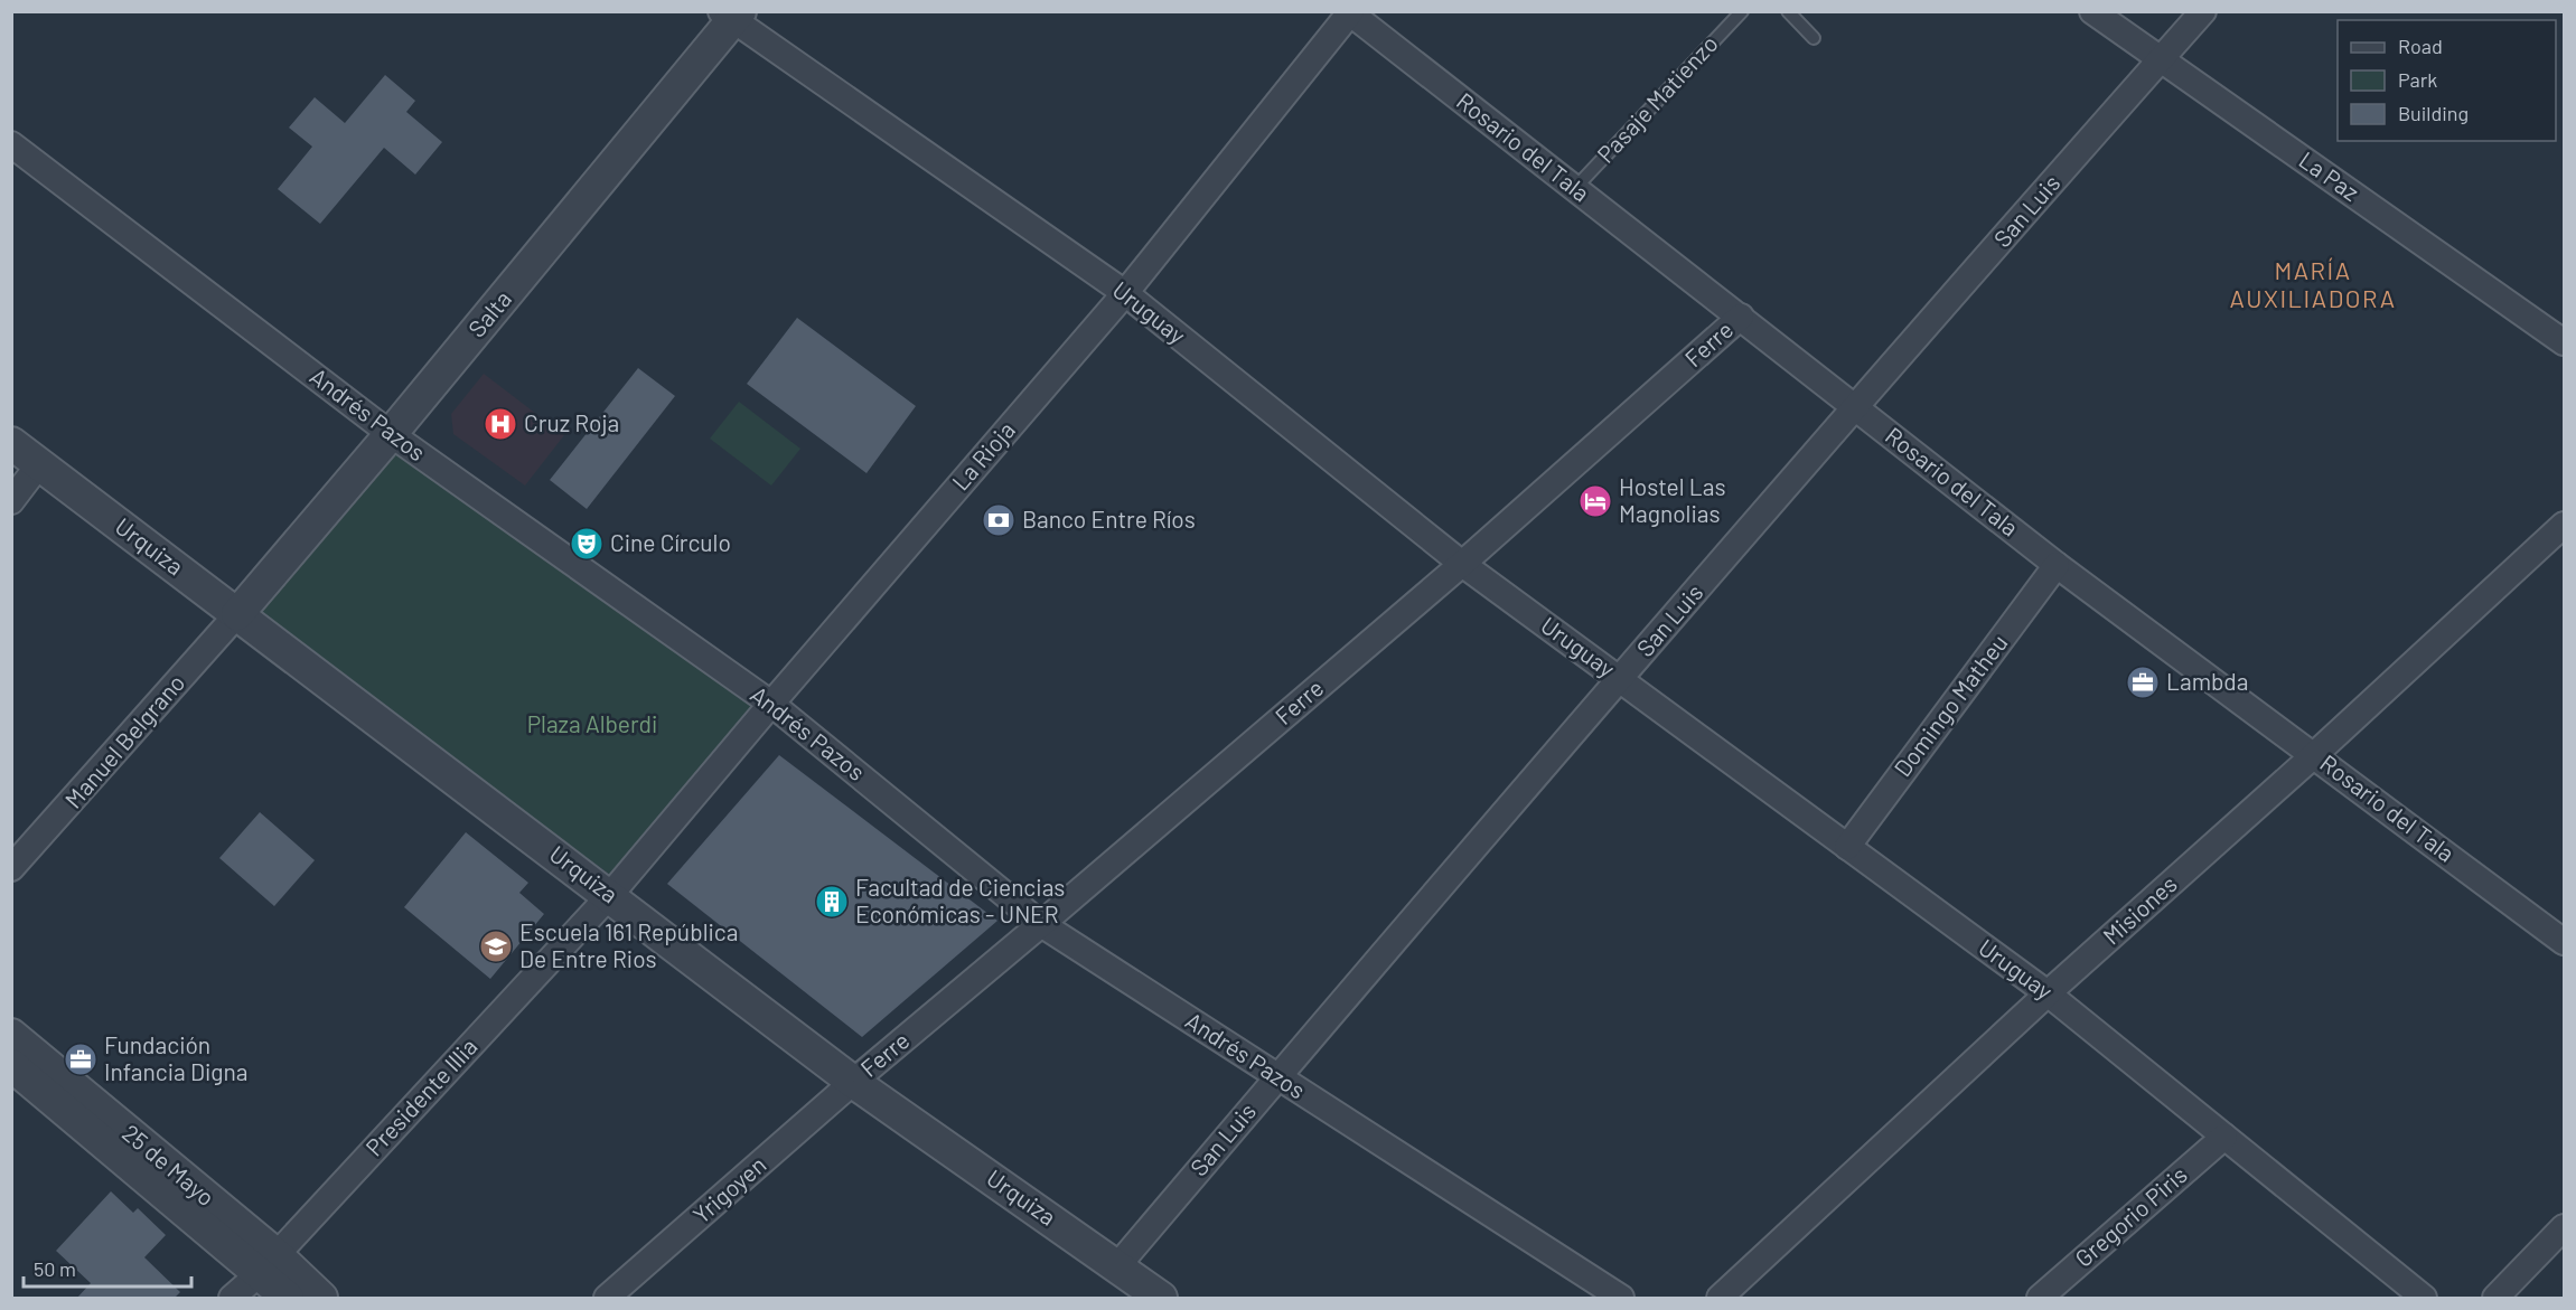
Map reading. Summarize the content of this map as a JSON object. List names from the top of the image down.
{
  "streets": {
    "street": [
      "Rosario del Tala",
      "La Paz",
      "San Luis",
      "Uruguay",
      "Salta",
      "Ferre",
      "Andrés Pazos",
      "La Rioja",
      "Urquiza",
      "Domingo Matheu",
      "Manuel Belgrano",
      "Misiones",
      "Presidente Illia",
      "25 de Mayo",
      "Yrigoyen",
      "Gregorio Piris"
    ],
    "lane": ["Pasaje Matienzo"]
  },
  "crossings": [
    ["Pasaje Matienzo", "Rosario del Tala"],
    ["Rosario del Tala", "San Luis"],
    ["Rosario del Tala", "Ferre"],
    ["Rosario del Tala", "La Rioja"],
    ["Rosario del Tala", "Domingo Matheu"],
    ["Rosario del Tala", "Misiones"],
    ["La Paz", "San Luis"],
    ["San Luis", "Uruguay"],
    ["San Luis", "Andrés Pazos"],
    ["San Luis", "Urquiza"],
    ["Uruguay", "Salta"],
    ["Uruguay", "Ferre"],
    ["Uruguay", "La Rioja"],
    ["Uruguay", "Domingo Matheu"],
    ["Uruguay", "Misiones"],
    ["Uruguay", "Gregorio Piris"],
    ["Salta", "Andrés Pazos"],
    ["Salta", "Urquiza"],
    ["Salta", "Manuel Belgrano"],
    ["Ferre", "Andrés Pazos"],
    ["Ferre", "Urquiza"],
    ["Ferre", "Yrigoyen"],
    ["Andrés Pazos", "La Rioja"],
    ["La Rioja", "Urquiza"],
    ["La Rioja", "Presidente Illia"],
    ["Urquiza", "Manuel Belgrano"],
    ["Urquiza", "Presidente Illia"],
    ["Urquiza", "Yrigoyen"],
    ["Presidente Illia", "25 de Mayo"]
  ],
  "districts": ["MARÍA AUXILIADORA"],
  "parks": ["Plaza Alberdi"],
  "places": {
    "hospital": ["Cruz Roja"],
    "hotel": ["Hostel Las Magnolias"],
    "bank": ["Banco Entre Ríos"],
    "theatre": ["Cine Círculo"],
    "office": ["Lambda", "Fundación Infancia Digna"],
    "building": ["Facultad de Ciencias Económicas - UNER"],
    "school or university": ["Escuela 161 República De Entre Rios"]
  },
  "legend": ["Road", "Park", "Building"],
  "scale_bar": "50 m"
}
